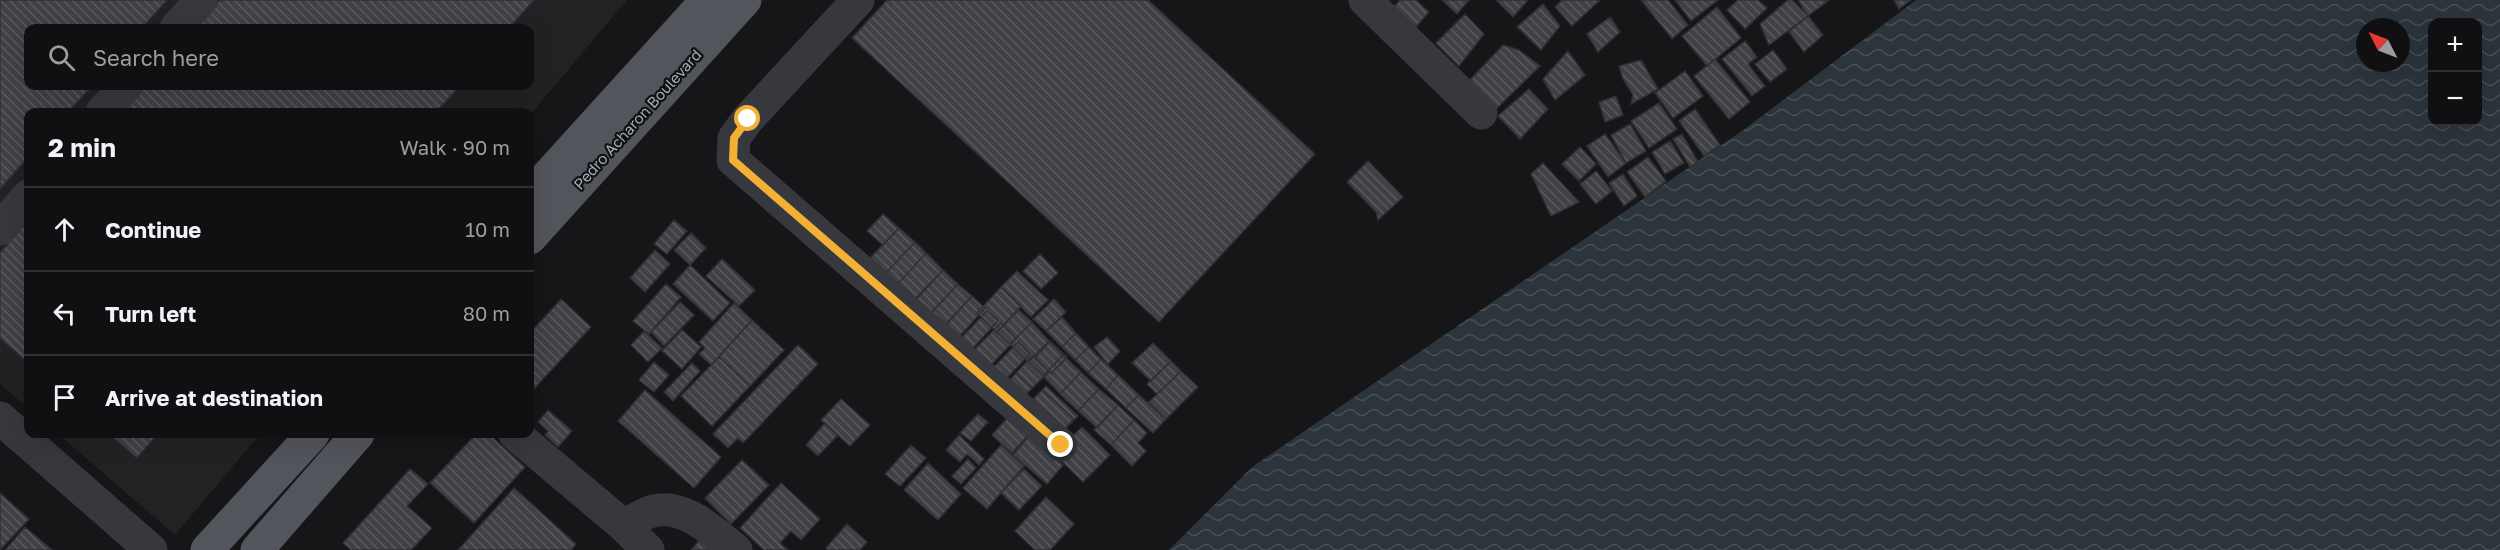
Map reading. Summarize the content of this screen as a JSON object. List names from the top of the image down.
{
  "streets": {
    "main road": ["Pedro Acharon Boulevard"]
  },
  "north": "top left",
  "page": {
    "map_buttons": ["+", "−"],
    "search": "Search here",
    "heading": ["2 min", "Walk · 90 m"],
    "list": [
      ["Continue", "10 m"],
      ["Turn left", "80 m"],
      "Arrive at destination"
    ]
  }
}
